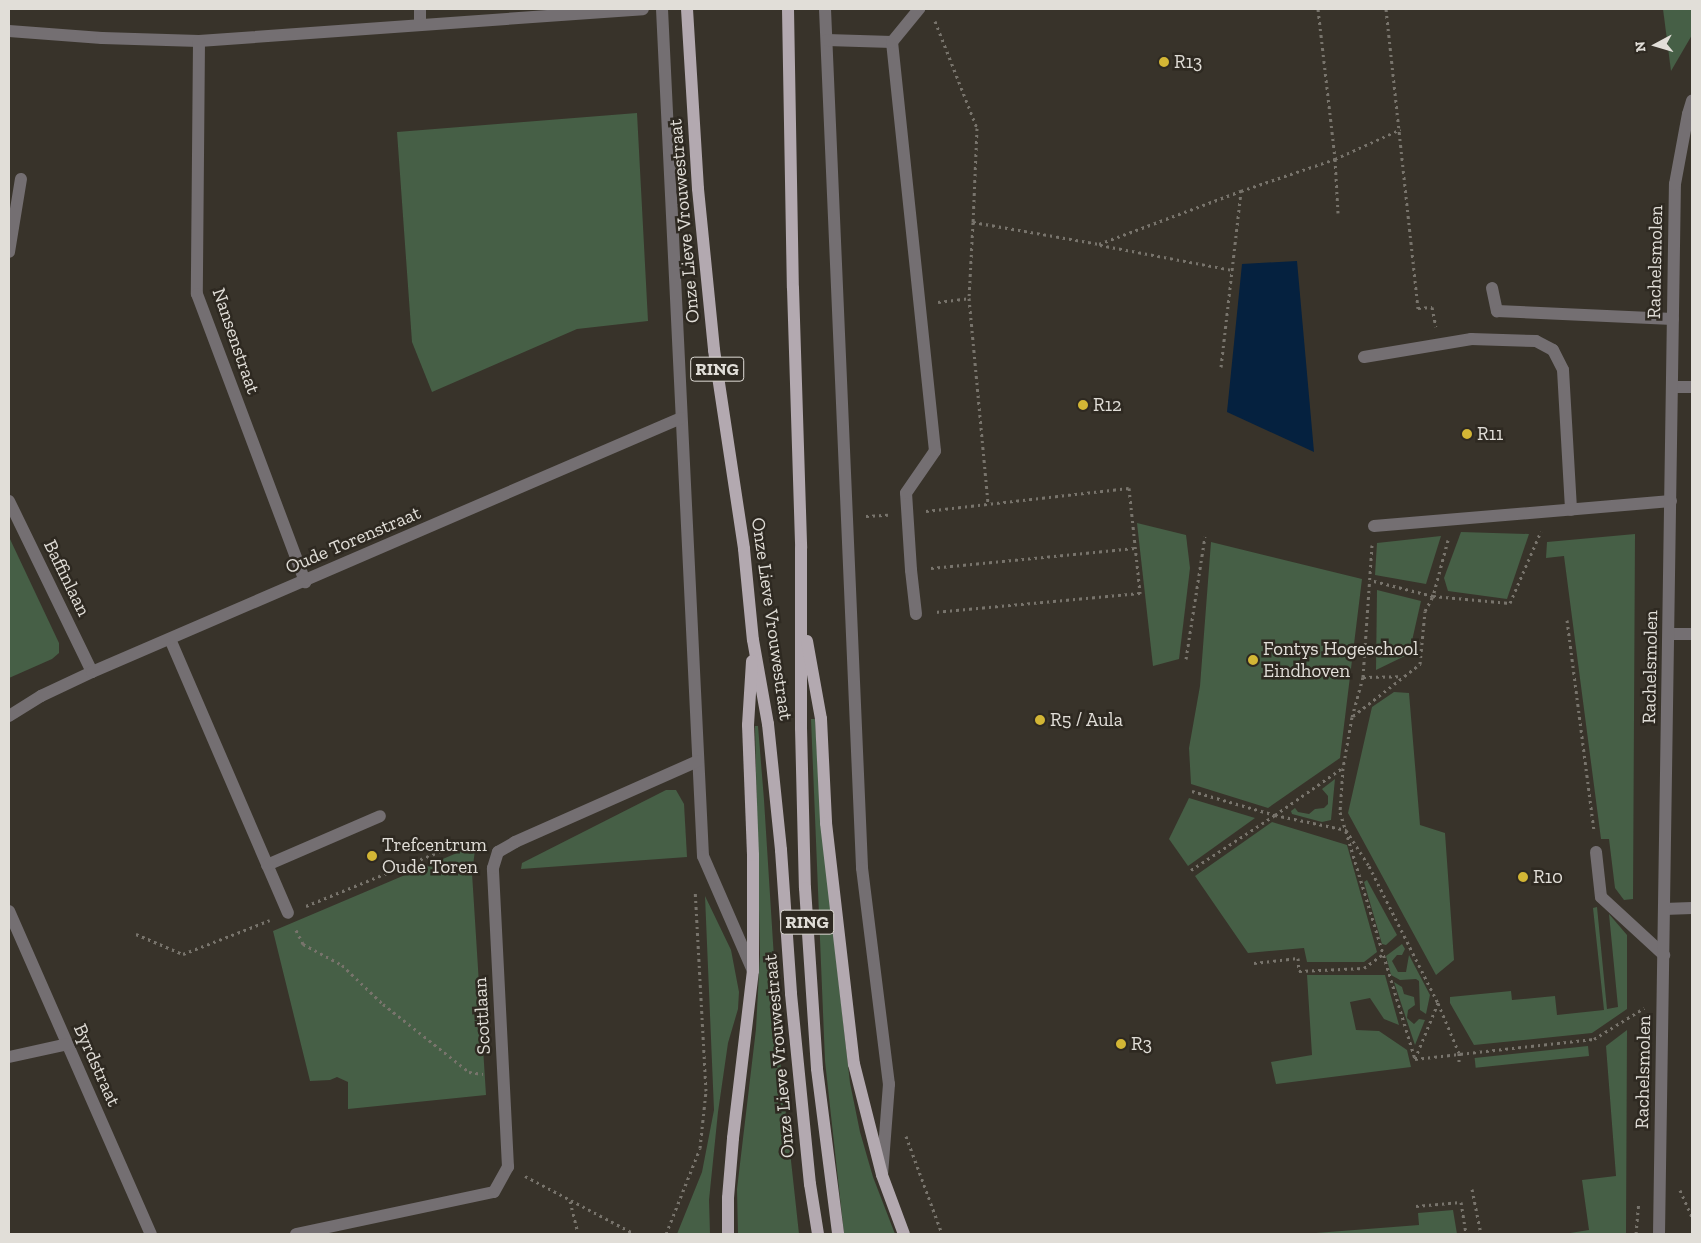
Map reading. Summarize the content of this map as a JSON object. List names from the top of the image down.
{
  "streets": {
    "main road": ["Onze Lieve Vrouwestraat", "RING"],
    "street": [
      "Rachelsmolen",
      "Nansenstraat",
      "Oude Torenstraat",
      "Baffinlaan",
      "Scottlaan",
      "Byrdstraat"
    ]
  },
  "crossings": [
    ["Onze Lieve Vrouwestraat", "Oude Torenstraat"],
    ["Nansenstraat", "Oude Torenstraat"],
    ["Oude Torenstraat", "Baffinlaan"]
  ],
  "places": [
    "R13",
    "R12",
    "R11",
    "Fontys Hogeschool Eindhoven",
    "R5 / Aula",
    "Trefcentrum Oude Toren",
    "R10",
    "R3"
  ],
  "north": "left"
}
